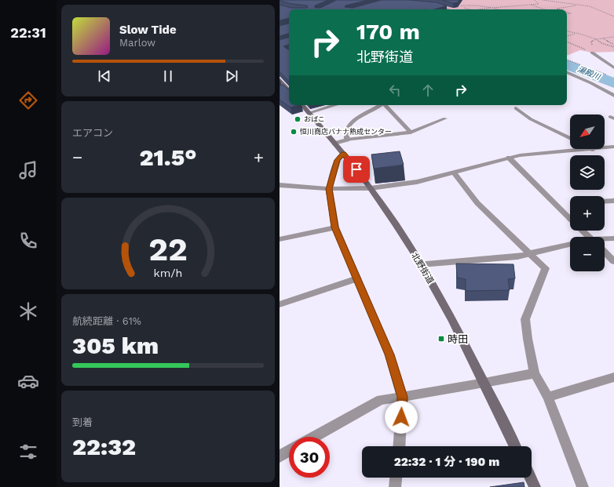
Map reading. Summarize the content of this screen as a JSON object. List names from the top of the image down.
{
  "streets": {
    "main road": ["北野街道"]
  },
  "water": ["湯殿川"],
  "places": {
    "other": ["おばこ", "恒川商店バナナ熟成センター"],
    "transit": ["時田"]
  },
  "north": "bottom left",
  "page": {
    "tabs": "22:31",
    "turn": ["170 m", "北野街道"],
    "song": ["Slow Tide", "Marlow"],
    "tile": [
      "エアコン",
      ["航続距離 · 61%", "305 km"],
      ["到着", "22:32"]
    ],
    "map_buttons": ["+", "−"],
    "heat": ["−", "21.5°", "+"],
    "limit": "30",
    "trip": "22:32 · 1 分 · 190 m",
    "gauge": ["22", "km/h"]
  }
}
